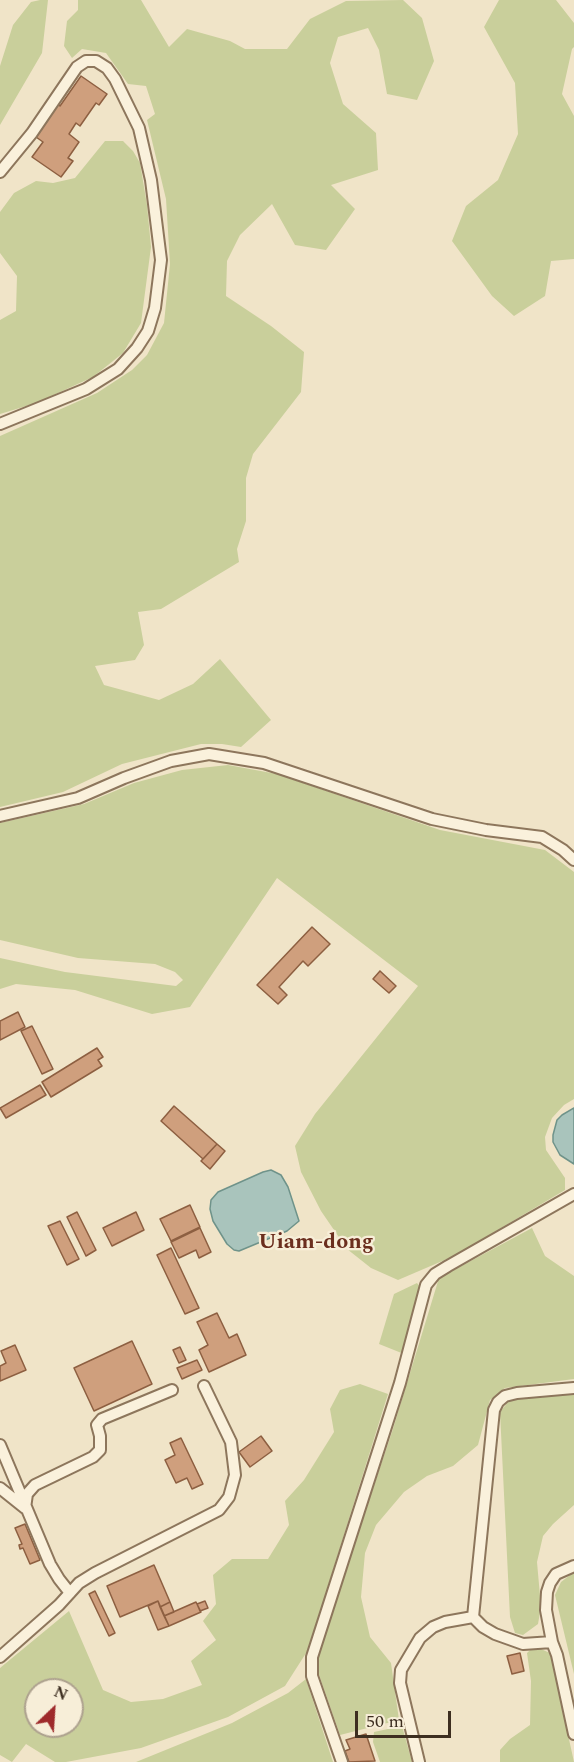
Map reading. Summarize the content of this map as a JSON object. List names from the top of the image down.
{
  "districts": ["Uiam-dong"],
  "scale_bar": "50 m",
  "north": "top right"
}
